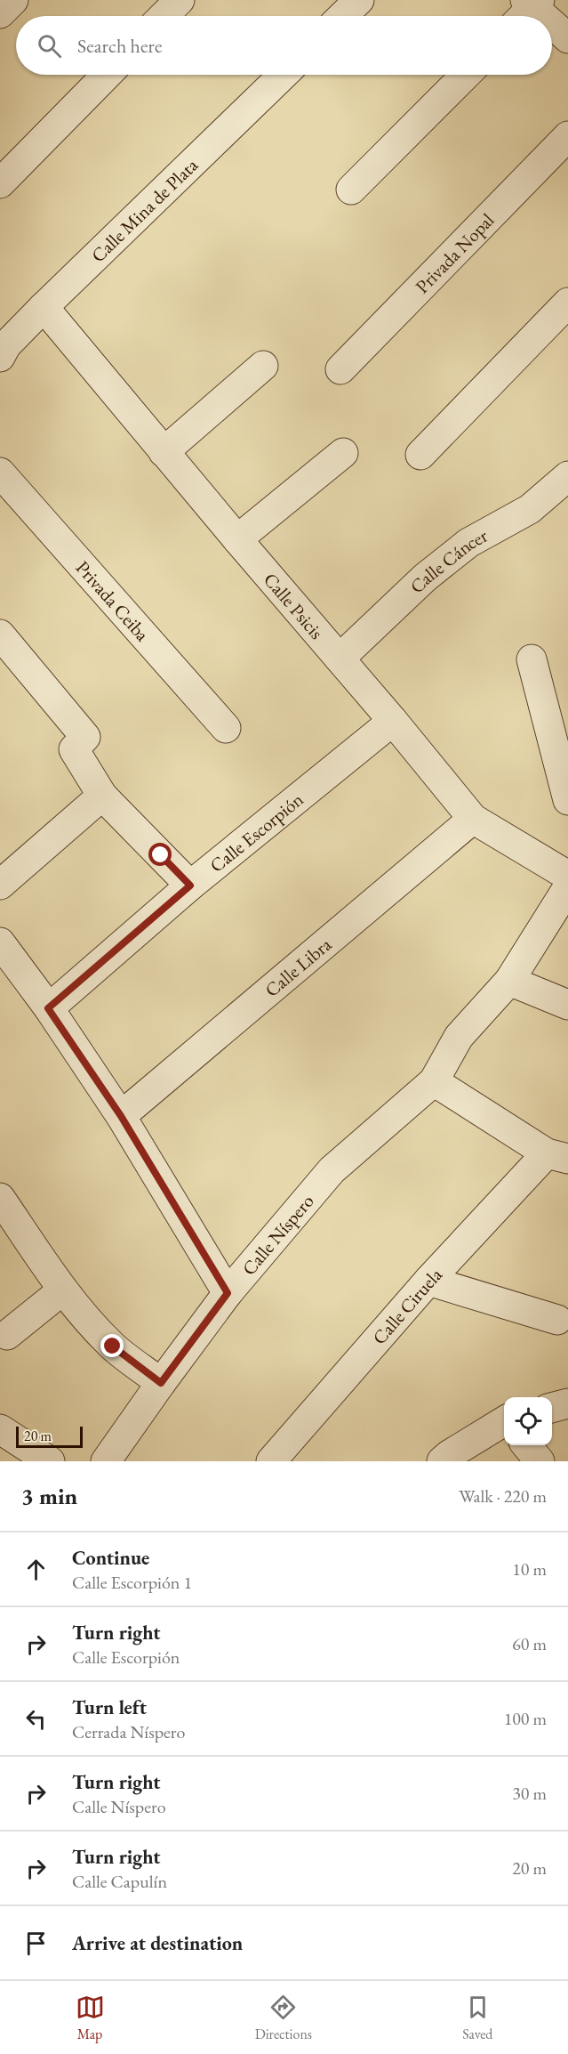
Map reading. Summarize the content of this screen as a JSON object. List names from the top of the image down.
{
  "streets": {
    "street": [
      "Calle Mina de Plata",
      "Privada Nopal",
      "Calle Cáncer",
      "Privada Ceiba",
      "Calle Psicis",
      "Calle Escorpión",
      "Calle Libra",
      "Calle Níspero",
      "Calle Ciruela"
    ]
  },
  "crossings": [
    ["Calle Mina de Plata", "Calle Psicis"],
    ["Calle Cáncer", "Calle Psicis"],
    ["Calle Psicis", "Calle Escorpión"],
    ["Calle Psicis", "Calle Libra"]
  ],
  "scale_bar": "20 m",
  "page": {
    "search": "Search here",
    "scale": "20 m",
    "heading": ["3 min", "Walk · 220 m"],
    "list": [
      ["Continue", "Calle Escorpión 1", "10 m"],
      ["Turn right", "Calle Escorpión", "60 m"],
      ["Turn left", "Cerrada Níspero", "100 m"],
      ["Turn right", "Calle Níspero", "30 m"],
      ["Turn right", "Calle Capulín", "20 m"],
      "Arrive at destination"
    ],
    "nav": ["Map", "Directions", "Saved"]
  }
}
